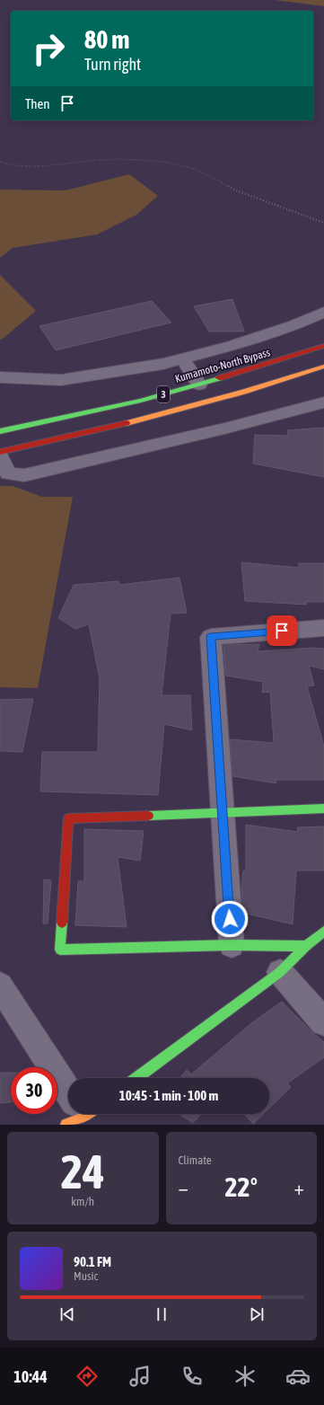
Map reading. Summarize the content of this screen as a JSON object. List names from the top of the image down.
{
  "streets": {
    "main road": ["Kumamoto-North Bypass", "3"]
  },
  "page": {
    "turn": ["80 m", "Turn right"],
    "then": "Then",
    "limit": "30",
    "trip": "10:45 · 1 min · 100 m",
    "tile": [
      ["24", "km/h"],
      "Climate"
    ],
    "heat": ["−", "22°", "+"],
    "song": ["90.1 FM", "Music"],
    "tabs": "10:44"
  }
}
